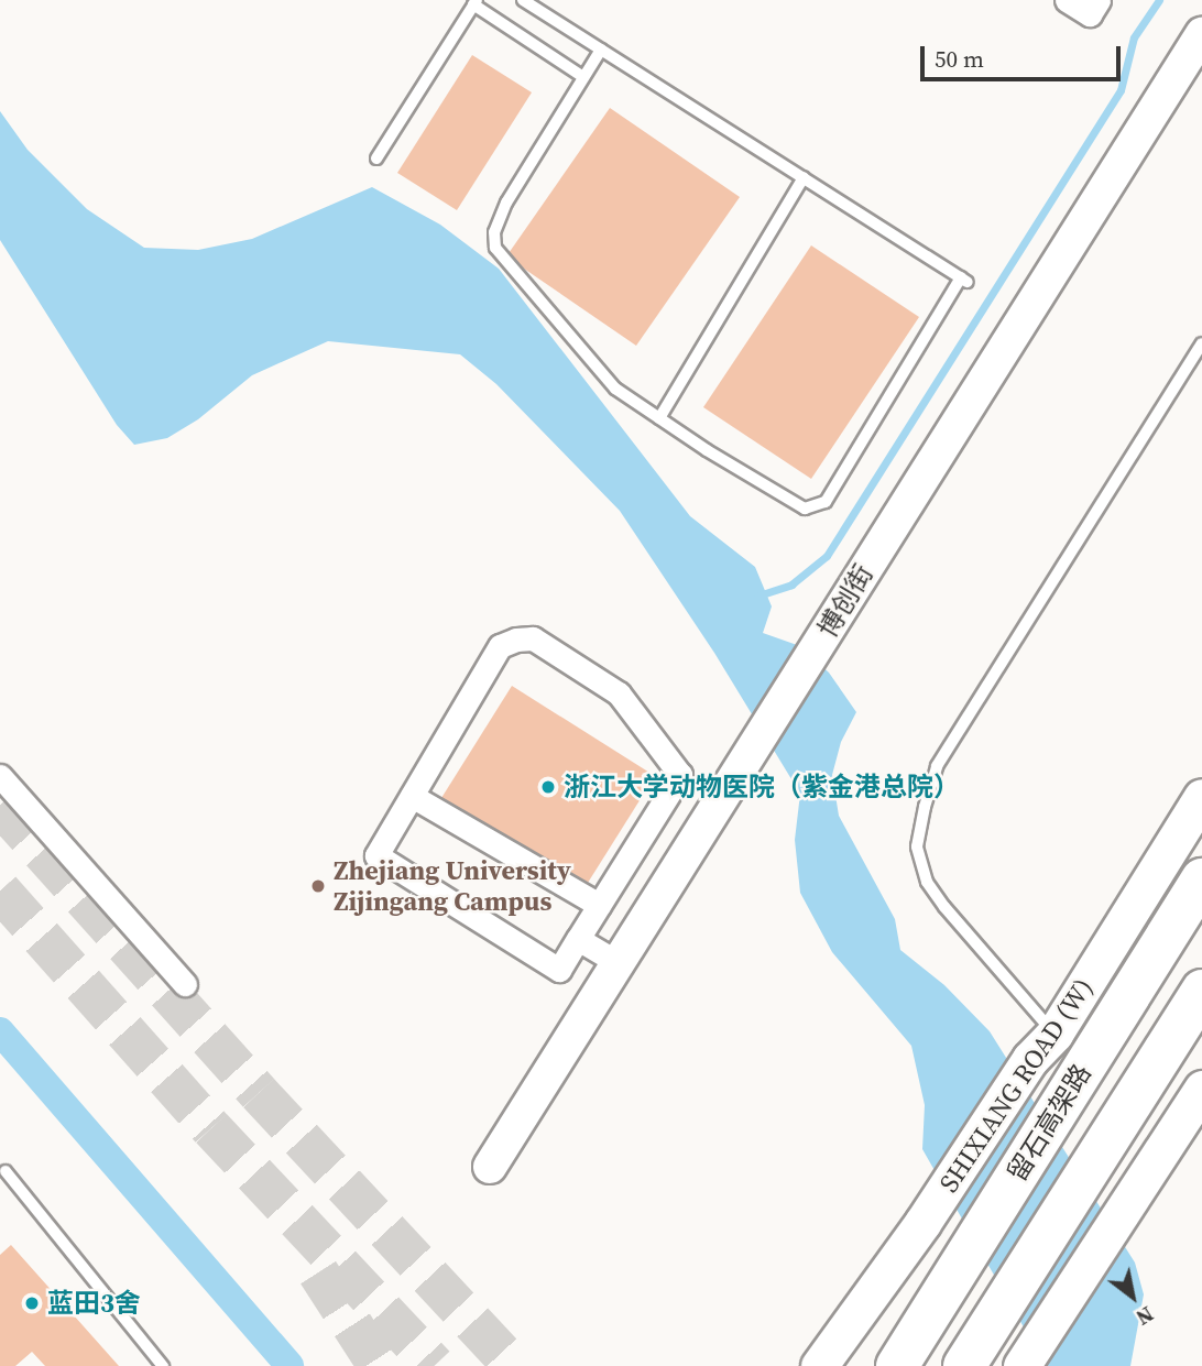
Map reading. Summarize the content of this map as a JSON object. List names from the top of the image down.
{
  "streets": {
    "highway": ["留石高架路"],
    "main road": ["SHIXIANG ROAD (W)"],
    "street": ["博创街"]
  },
  "places": ["浙江大学动物医院（紫金港总院）", "Zhejiang University Zijingang Campus", "蓝田3舍"],
  "scale_bar": "50 m",
  "north": "bottom right"
}
